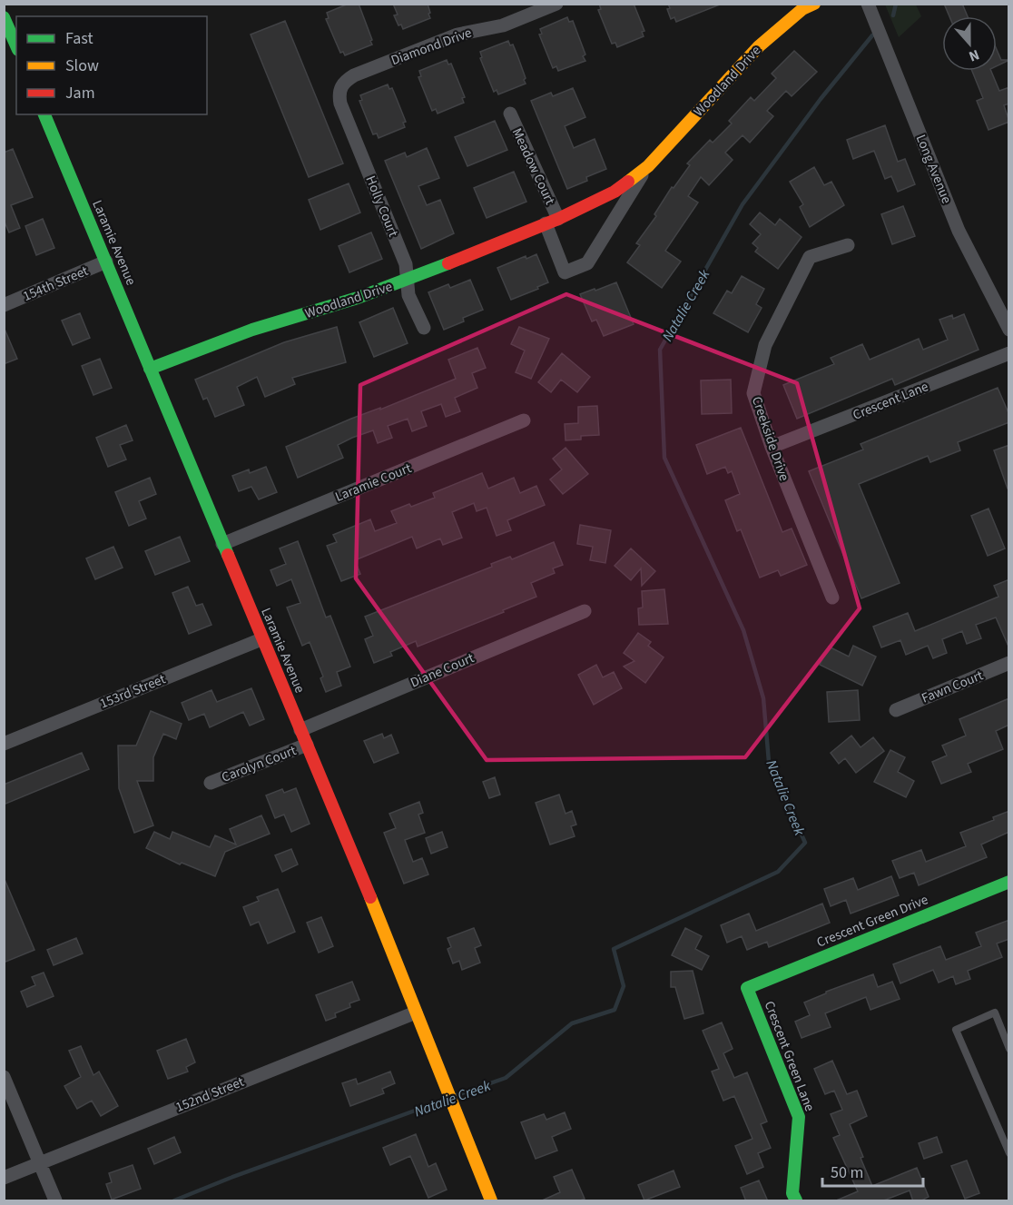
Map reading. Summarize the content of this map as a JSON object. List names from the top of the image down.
{
  "streets": {
    "street": [
      "Diamond Drive",
      "Woodland Drive",
      "Meadow Court",
      "Long Avenue",
      "Holly Court",
      "Laramie Avenue",
      "154th Street",
      "Crescent Lane",
      "Creekside Drive",
      "Laramie Court",
      "Diane Court",
      "Fawn Court",
      "153rd Street",
      "Carolyn Court",
      "Crescent Green Drive",
      "Crescent Green Lane",
      "152nd Street"
    ]
  },
  "crossings": [
    ["Diamond Drive", "Holly Court"],
    ["Woodland Drive", "Meadow Court"],
    ["Woodland Drive", "Holly Court"],
    ["Woodland Drive", "Laramie Avenue"],
    ["Laramie Avenue", "154th Street"],
    ["Laramie Avenue", "Laramie Court"],
    ["Laramie Avenue", "Diane Court"],
    ["Laramie Avenue", "153rd Street"],
    ["Laramie Avenue", "Carolyn Court"],
    ["Laramie Avenue", "152nd Street"],
    ["Crescent Lane", "Creekside Drive"],
    ["Crescent Green Drive", "Crescent Green Lane"]
  ],
  "water": ["Natalie Creek"],
  "legend": ["Fast", "Slow", "Jam"],
  "scale_bar": "50 m",
  "north": "bottom"
}
